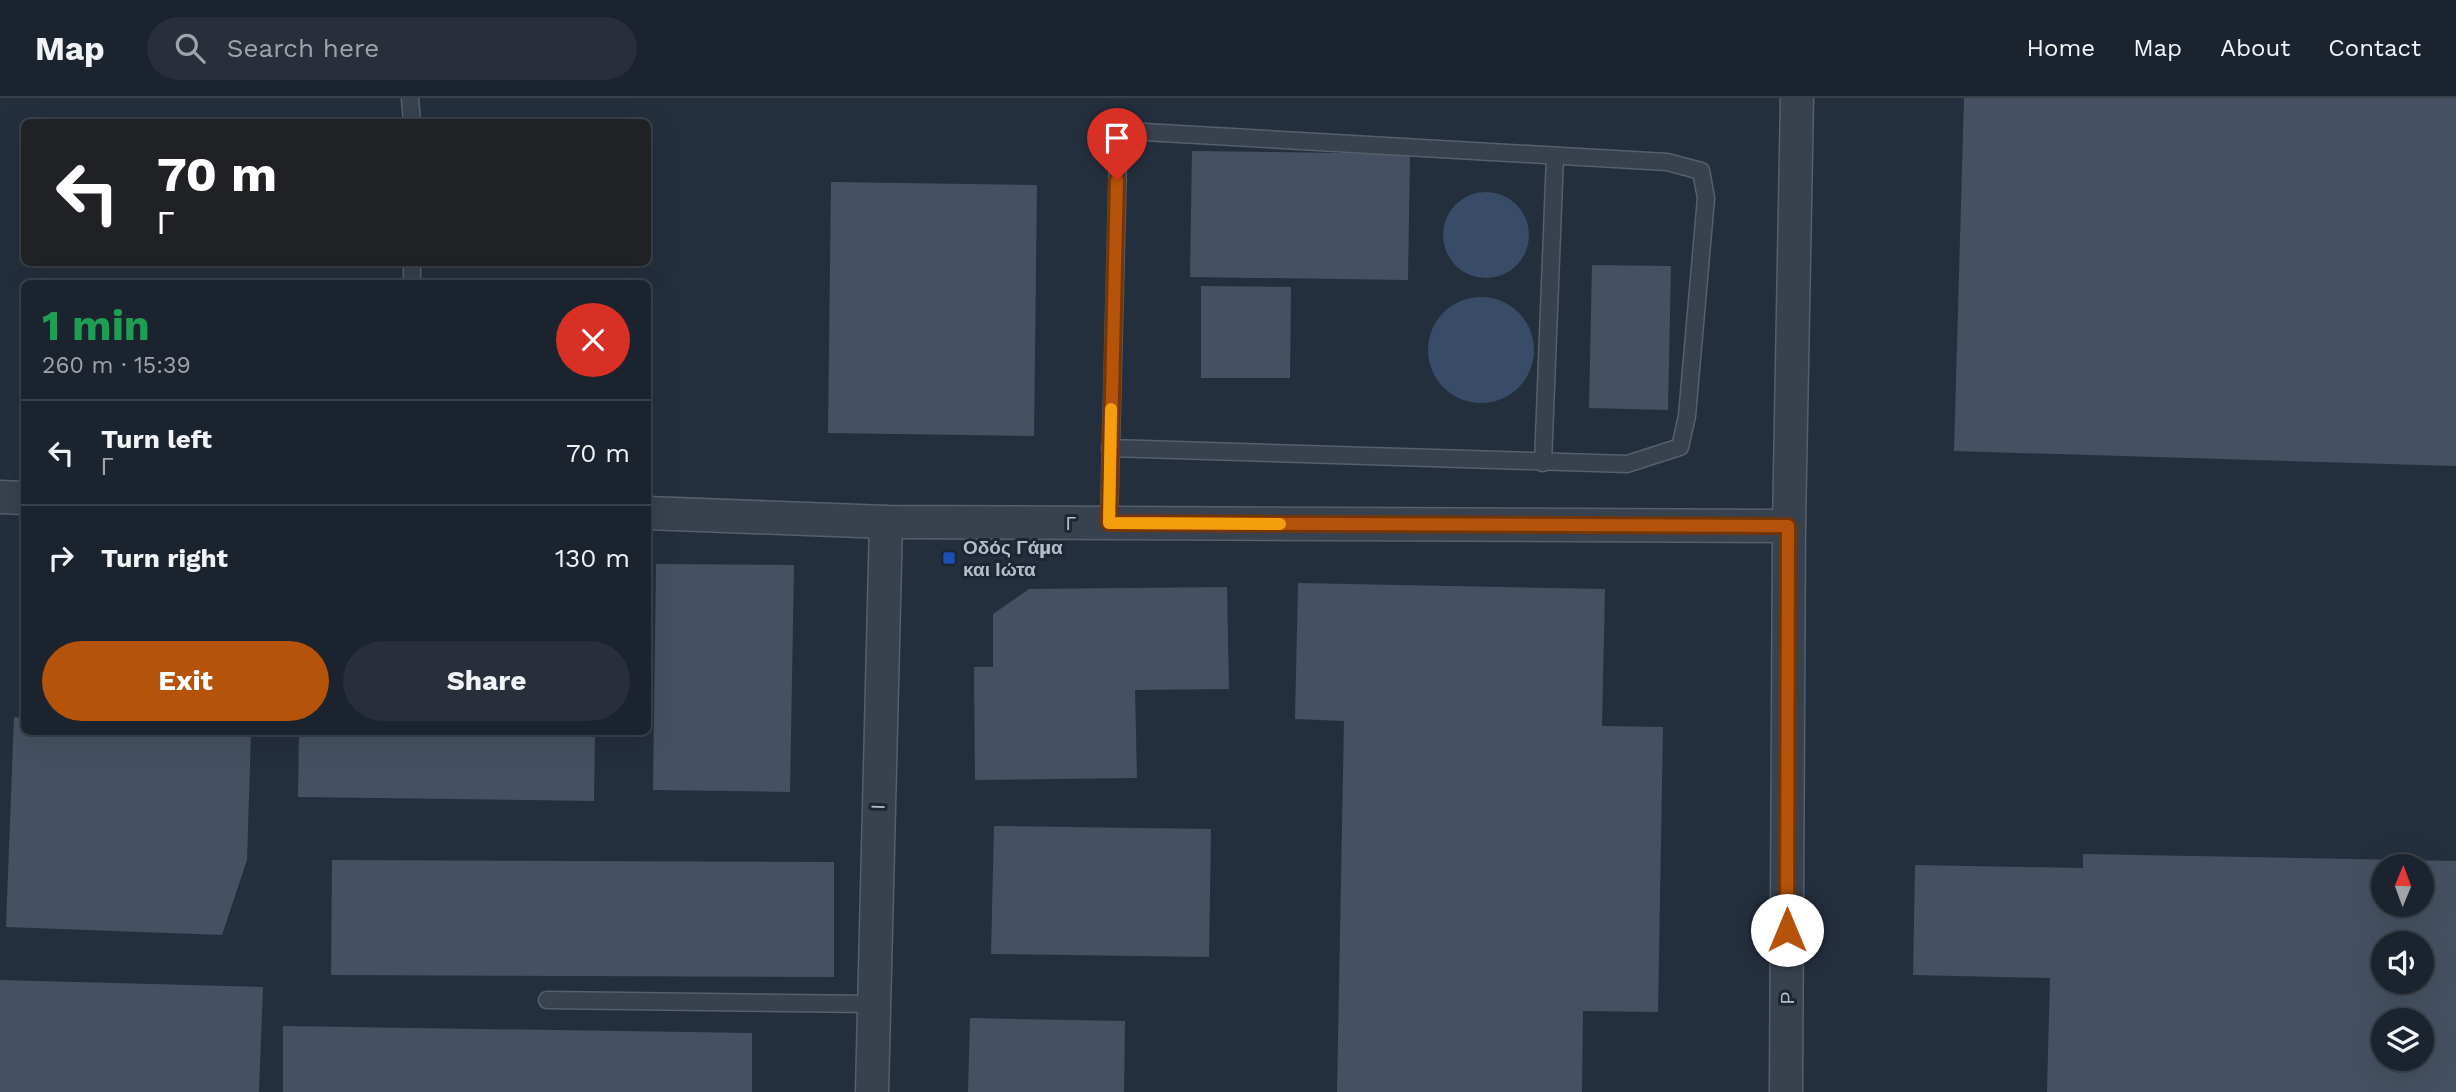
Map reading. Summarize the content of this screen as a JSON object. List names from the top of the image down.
{
  "streets": {
    "street": ["Γ", "Ι", "Ρ"]
  },
  "crossings": [
    ["Γ", "Ι"],
    ["Γ", "Ρ"]
  ],
  "places": {
    "transit": ["Οδός Γάμα και Ιώτα"]
  },
  "north": "top",
  "page": {
    "header": "Map",
    "search": "Search here",
    "nav": [
      "Home",
      "Map",
      "About",
      "Contact"
    ],
    "turn": ["70 m", "Γ"],
    "heading": ["1 min", "260 m · 15:39"],
    "list": [
      {
        "name": "Turn left",
        "note": "Γ",
        "value": "70 m"
      },
      {
        "name": "Turn right",
        "value": "130 m"
      }
    ],
    "buttons": ["Exit", "Share"]
  }
}
